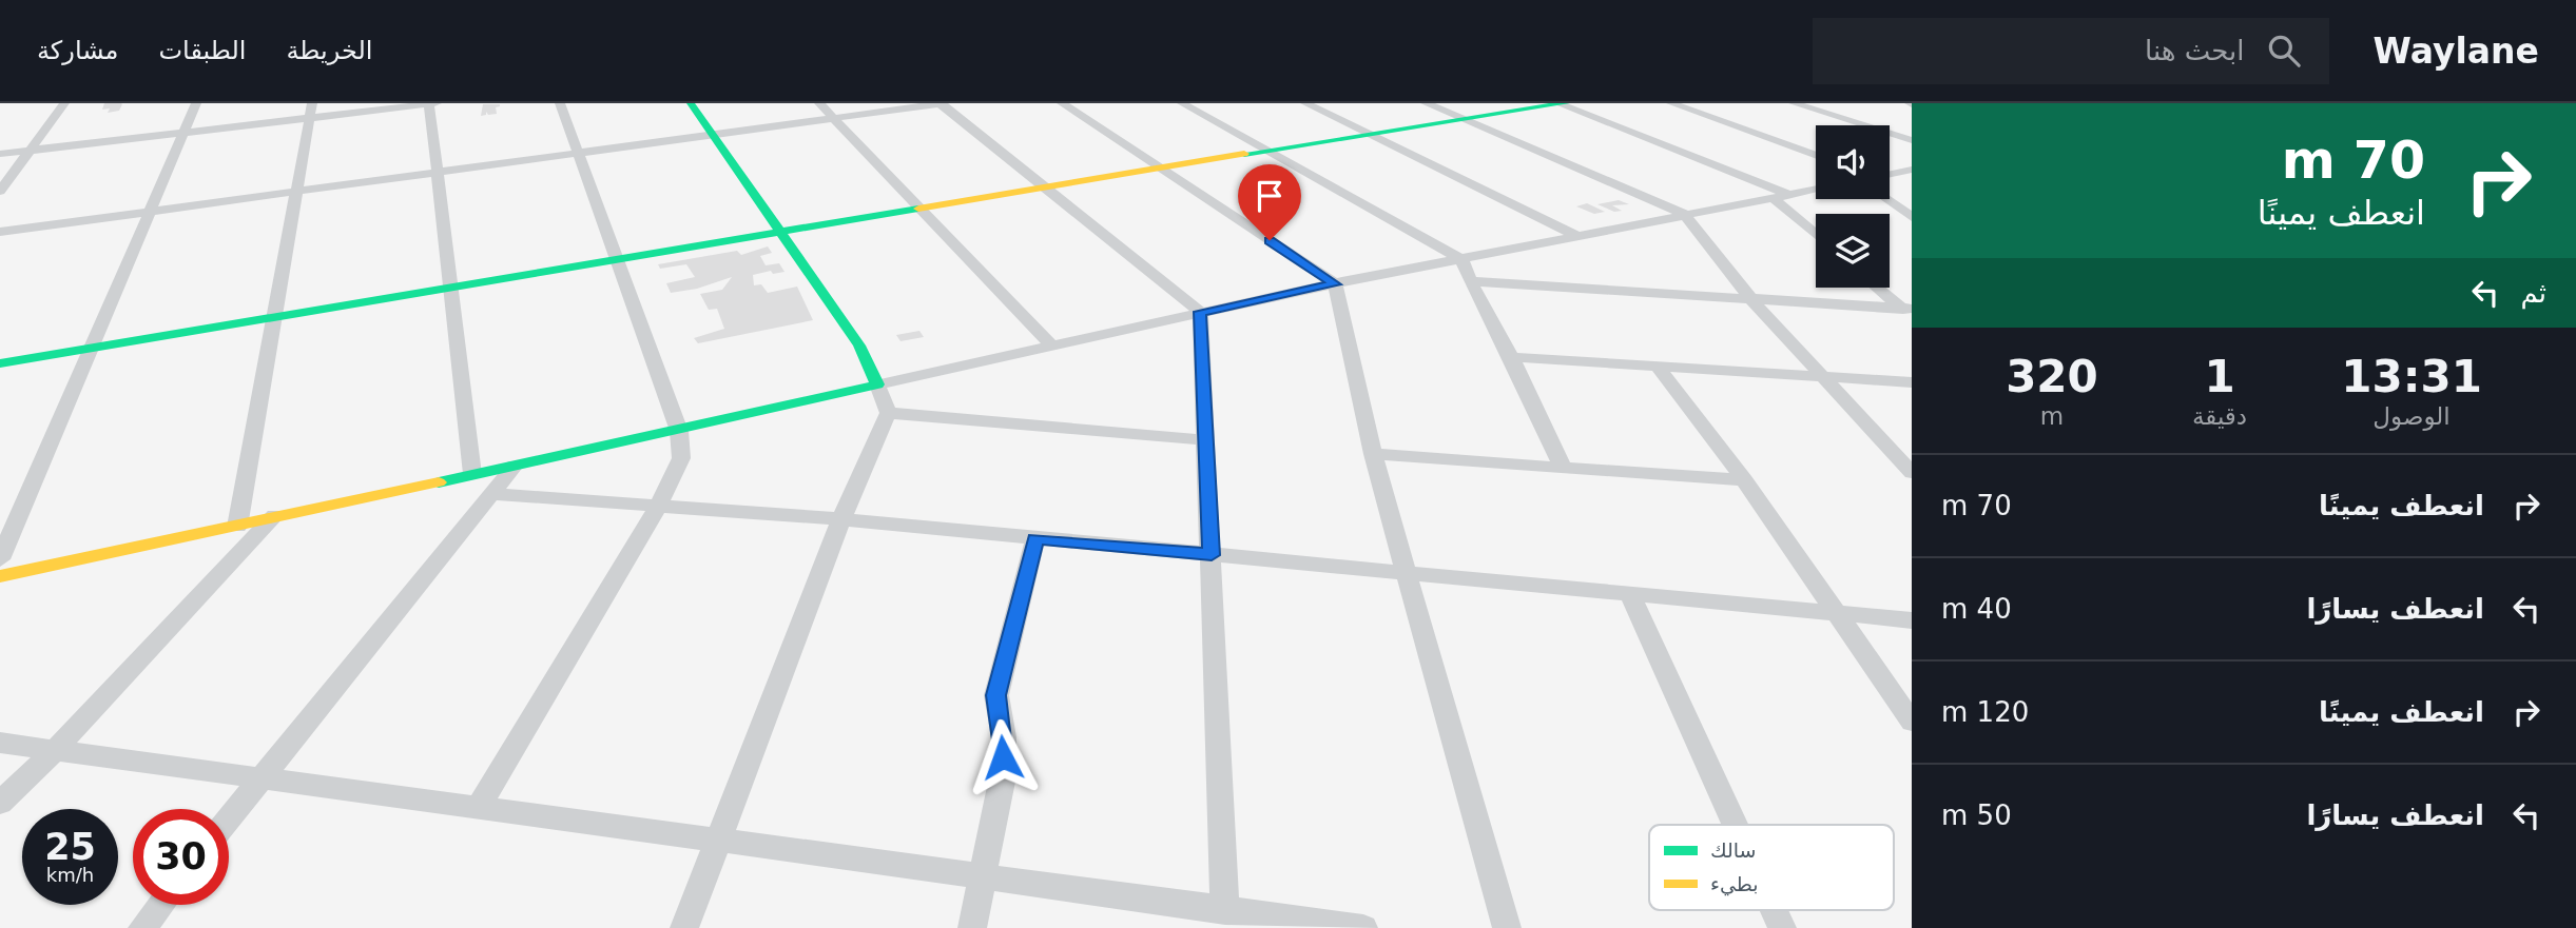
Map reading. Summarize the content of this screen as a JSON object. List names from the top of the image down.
{
  "legend": ["سالك", "بطيء"],
  "page": {
    "header": "Waylane",
    "search": "ابحث هنا",
    "nav": ["الخريطة", "الطبقات", "مشاركة"],
    "turn": ["70 m", "انعطف يمينًا"],
    "then": "ثم",
    "eta": [
      "13:31",
      "الوصول",
      "1",
      "دقيقة",
      "320",
      "m"
    ],
    "list": [
      {
        "name": "انعطف يمينًا",
        "value": "70 m"
      },
      {
        "name": "انعطف يسارًا",
        "value": "40 m"
      },
      {
        "name": "انعطف يمينًا",
        "value": "120 m"
      },
      {
        "name": "انعطف يسارًا",
        "value": "50 m"
      }
    ],
    "speed": "25 km/h",
    "limit": "30"
  }
}
